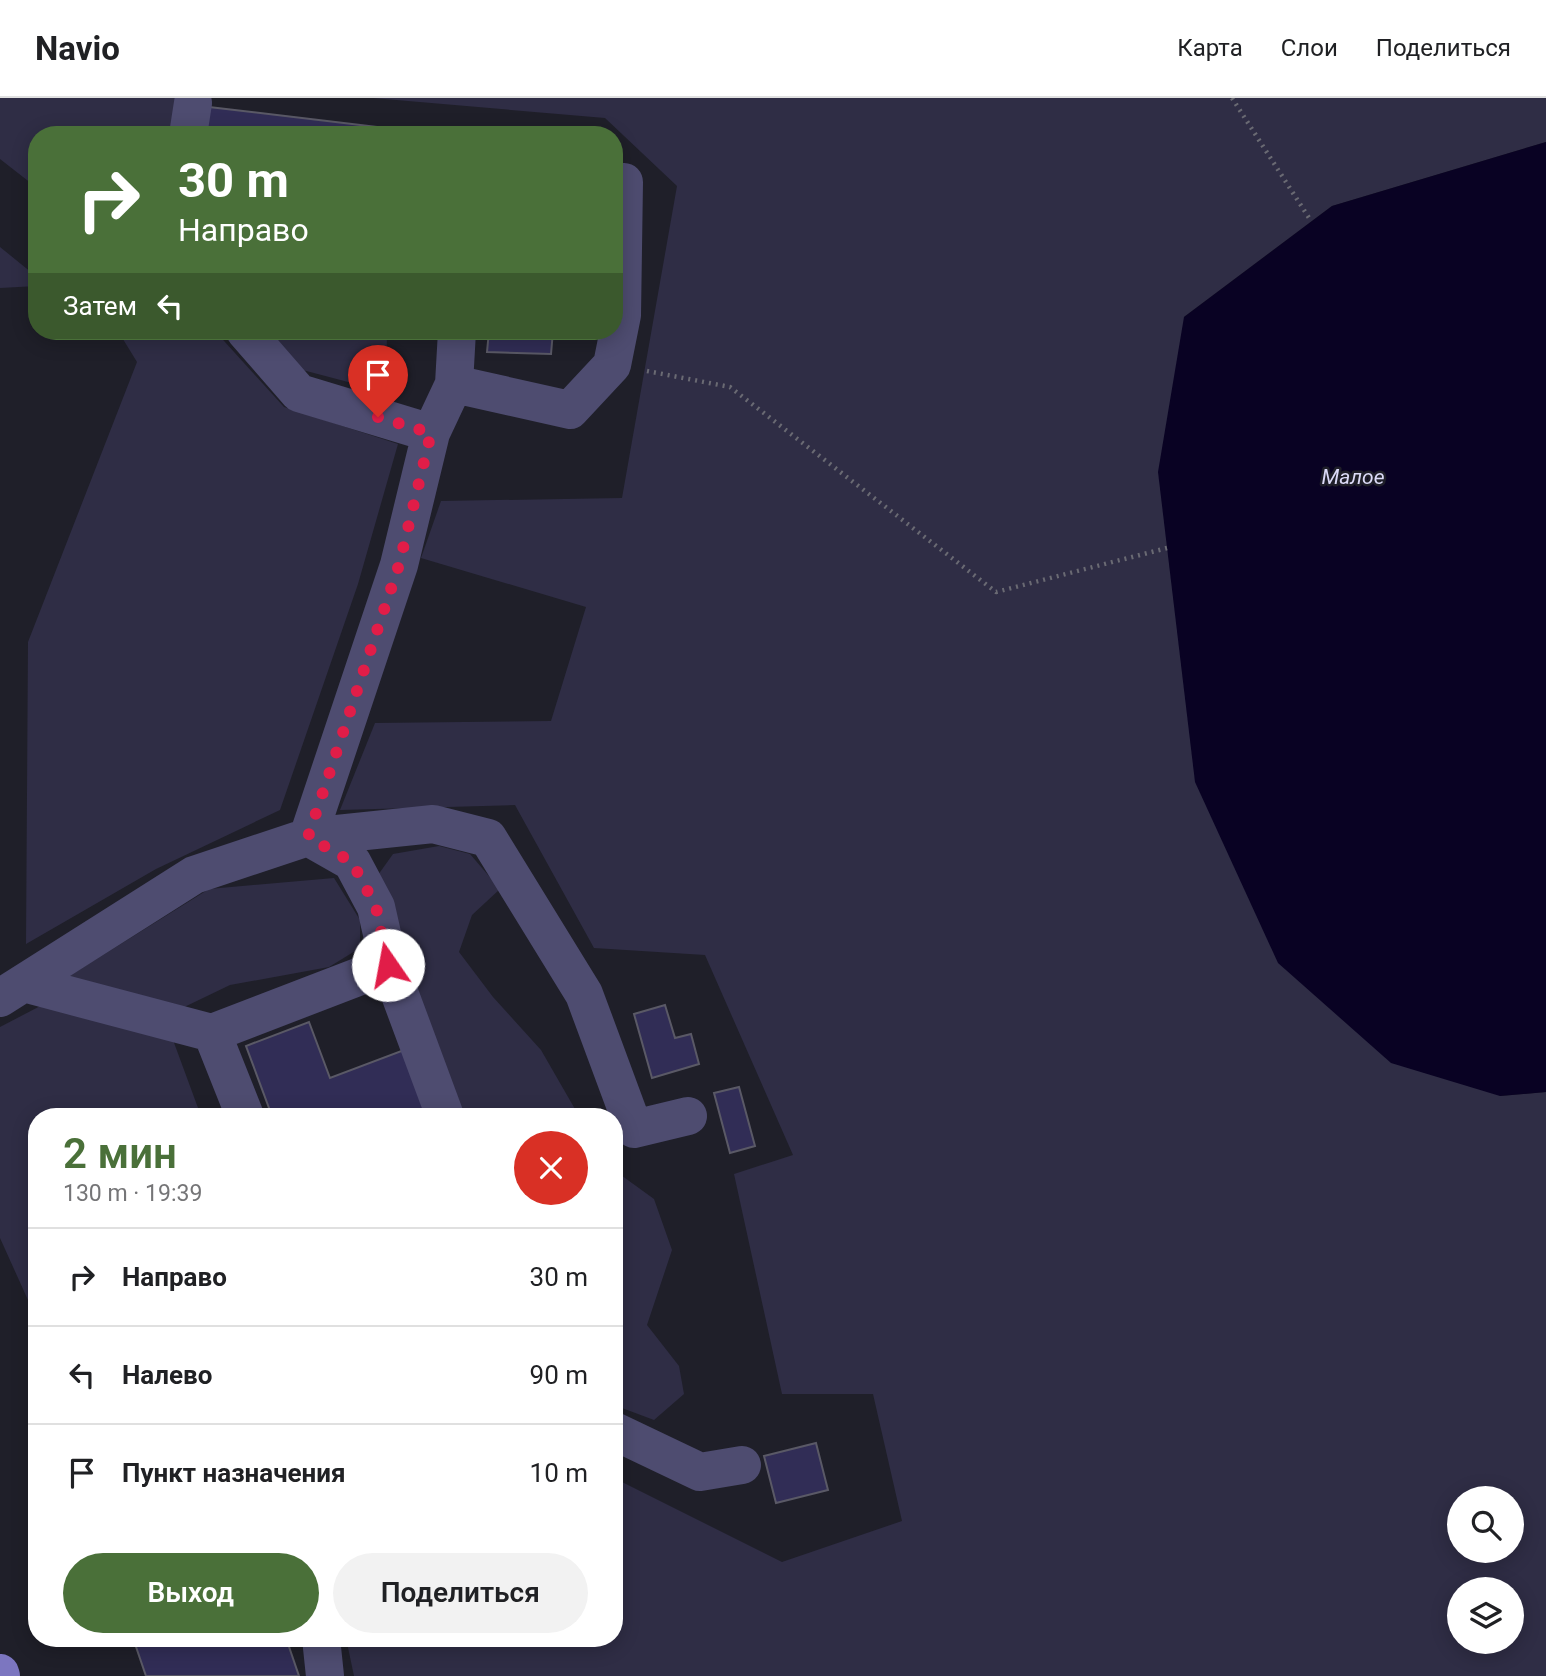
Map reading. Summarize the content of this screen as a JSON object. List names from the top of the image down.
{
  "water": ["Малое"],
  "page": {
    "header": "Navio",
    "nav": ["Карта", "Слои", "Поделиться"],
    "turn": ["30 m", "Направо"],
    "then": "Затем",
    "heading": ["2 мин", "130 m · 19:39"],
    "list": [
      {
        "name": "Направо",
        "value": "30 m"
      },
      {
        "name": "Налево",
        "value": "90 m"
      },
      {
        "name": "Пункт назначения",
        "value": "10 m"
      }
    ],
    "buttons": ["Выход", "Поделиться"]
  }
}
